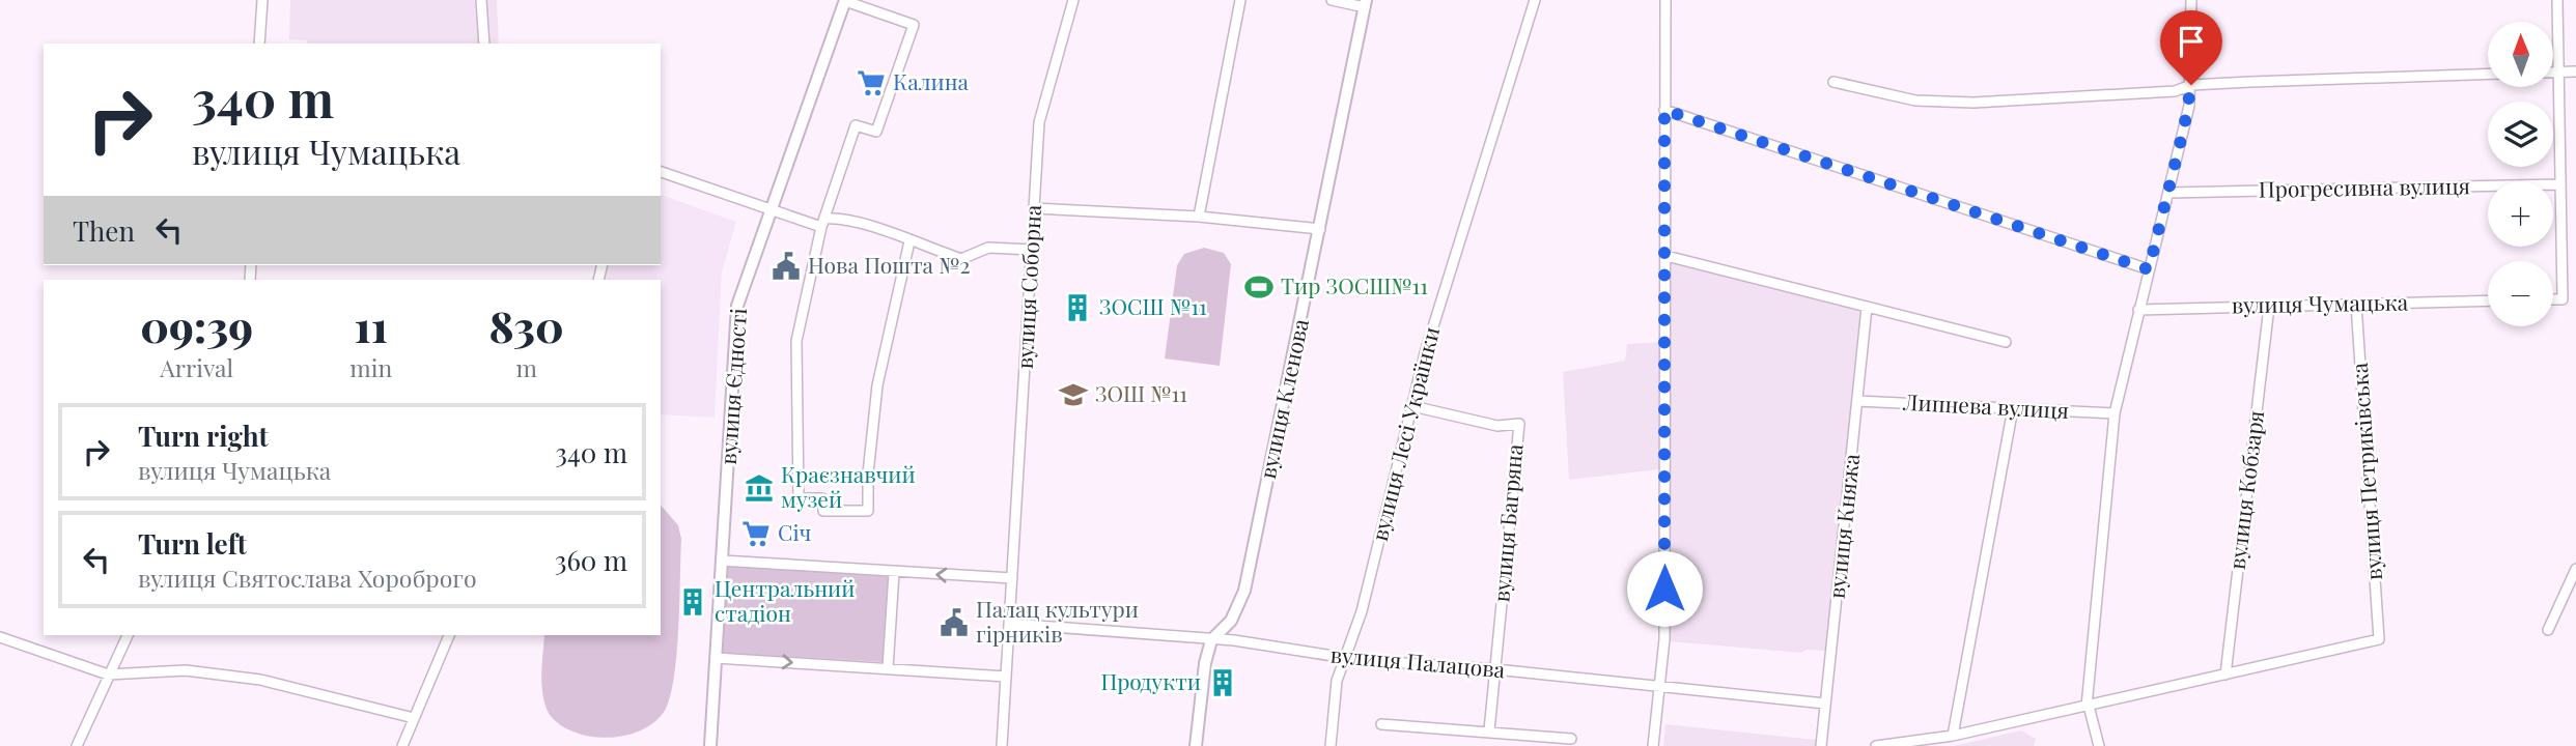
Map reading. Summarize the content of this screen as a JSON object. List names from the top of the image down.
{
  "streets": {
    "street": [
      "Прогресивна вулиця",
      "вулиця Соборна",
      "вулиця Чумацька",
      "вулиця Єдності",
      "вулиця Кленова",
      "Липнева вулиця",
      "вулиця Лесі Українки",
      "вулиця Петриківська",
      "вулиця Кобзаря",
      "вулиця Багряна",
      "вулиця Княжа",
      "вулиця Палацова"
    ]
  },
  "crossings": [
    ["вулиця Соборна", "вулиця Палацова"],
    ["вулиця Чумацька", "вулиця Петриківська"],
    ["вулиця Чумацька", "вулиця Кобзаря"],
    ["вулиця Кленова", "вулиця Палацова"],
    ["Липнева вулиця", "вулиця Княжа"],
    ["вулиця Лесі Українки", "вулиця Багряна"],
    ["вулиця Лесі Українки", "вулиця Палацова"],
    ["вулиця Петриківська", "вулиця Кобзаря"],
    ["вулиця Багряна", "вулиця Палацова"],
    ["вулиця Княжа", "вулиця Палацова"]
  ],
  "places": {
    "supermarket": ["Калина", "Січ"],
    "public building": ["Нова Пошта №2", "Палац культури гірників"],
    "sports": ["Тир ЗОСШ№11"],
    "building": ["ЗОСШ №11", "Центральний стадіон", "Продукти"],
    "school or university": ["ЗОШ №11"],
    "museum": ["Краєзнавчий музей"]
  },
  "north": "top",
  "page": {
    "map_buttons": ["+", "−"],
    "turn": ["340 m", "вулиця Чумацька"],
    "then": "Then",
    "eta": [
      "09:39",
      "Arrival",
      "11",
      "min",
      "830",
      "m"
    ],
    "list": [
      {
        "name": "Turn right",
        "note": "вулиця Чумацька",
        "value": "340 m"
      },
      {
        "name": "Turn left",
        "note": "вулиця Святослава Хороброго",
        "value": "360 m"
      }
    ]
  }
}
